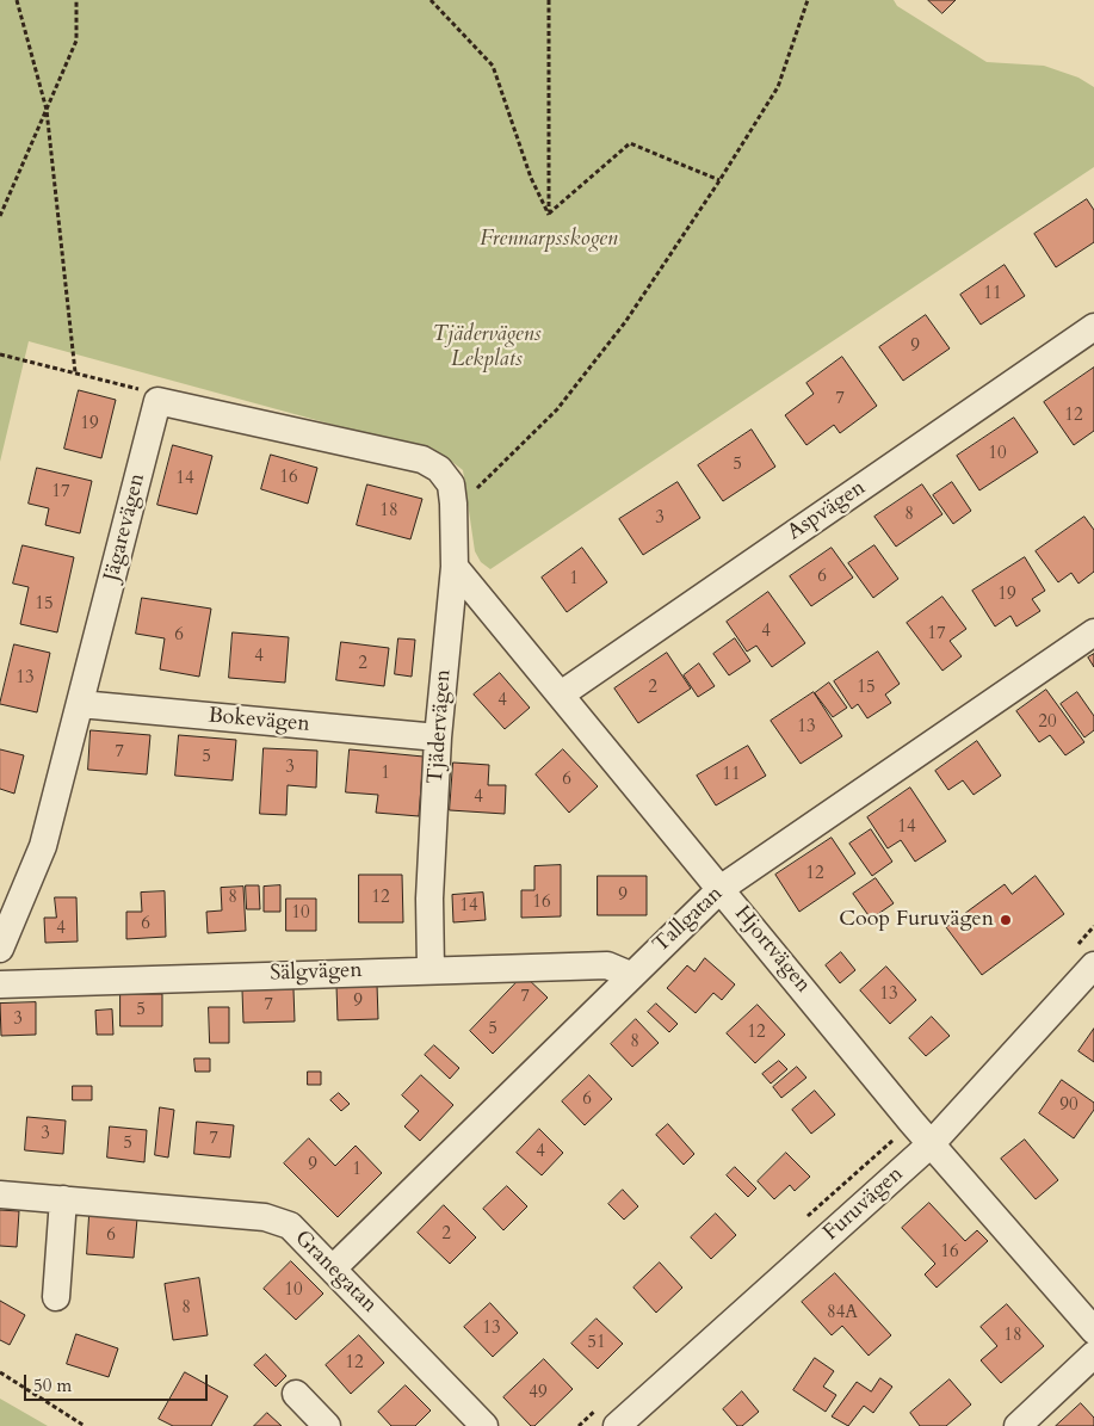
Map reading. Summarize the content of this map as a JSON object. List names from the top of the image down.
{
  "streets": {
    "street": [
      "Aspvägen",
      "Jägarevägen",
      "Bokevägen",
      "Tjädervägen",
      "Tallgatan",
      "Hjortvägen",
      "Sälgvägen",
      "Furuvägen",
      "Granegatan"
    ]
  },
  "crossings": [
    ["Aspvägen", "Hjortvägen"],
    ["Jägarevägen", "Bokevägen"],
    ["Bokevägen", "Tjädervägen"],
    ["Tjädervägen", "Hjortvägen"],
    ["Tjädervägen", "Sälgvägen"],
    ["Tallgatan", "Hjortvägen"],
    ["Tallgatan", "Sälgvägen"],
    ["Tallgatan", "Granegatan"],
    ["Hjortvägen", "Furuvägen"]
  ],
  "parks": ["Frennarpsskogen", "Tjädervägens Lekplats"],
  "places": ["Coop Furuvägen"],
  "house_numbers": [
    "11",
    "9",
    "7",
    "12",
    "19",
    "10",
    "5",
    "16",
    "14",
    "17",
    "18",
    "8",
    "3",
    "6",
    "1",
    "19",
    "15",
    "4",
    "17",
    "6",
    "4",
    "2",
    "13",
    "2",
    "15",
    "4",
    "20",
    "13",
    "7",
    "5",
    "3",
    "1",
    "11",
    "6",
    "4",
    "14",
    "12",
    "9",
    "8",
    "12",
    "16",
    "14",
    "10",
    "6",
    "4",
    "13",
    "7",
    "9",
    "7",
    "5",
    "3",
    "5",
    "12",
    "8",
    "6",
    "90",
    "3",
    "7",
    "5",
    "4",
    "9",
    "1",
    "2",
    "6",
    "16",
    "10",
    "8",
    "84A",
    "13",
    "18",
    "51",
    "12",
    "49"
  ],
  "scale_bar": "50 m"
}
